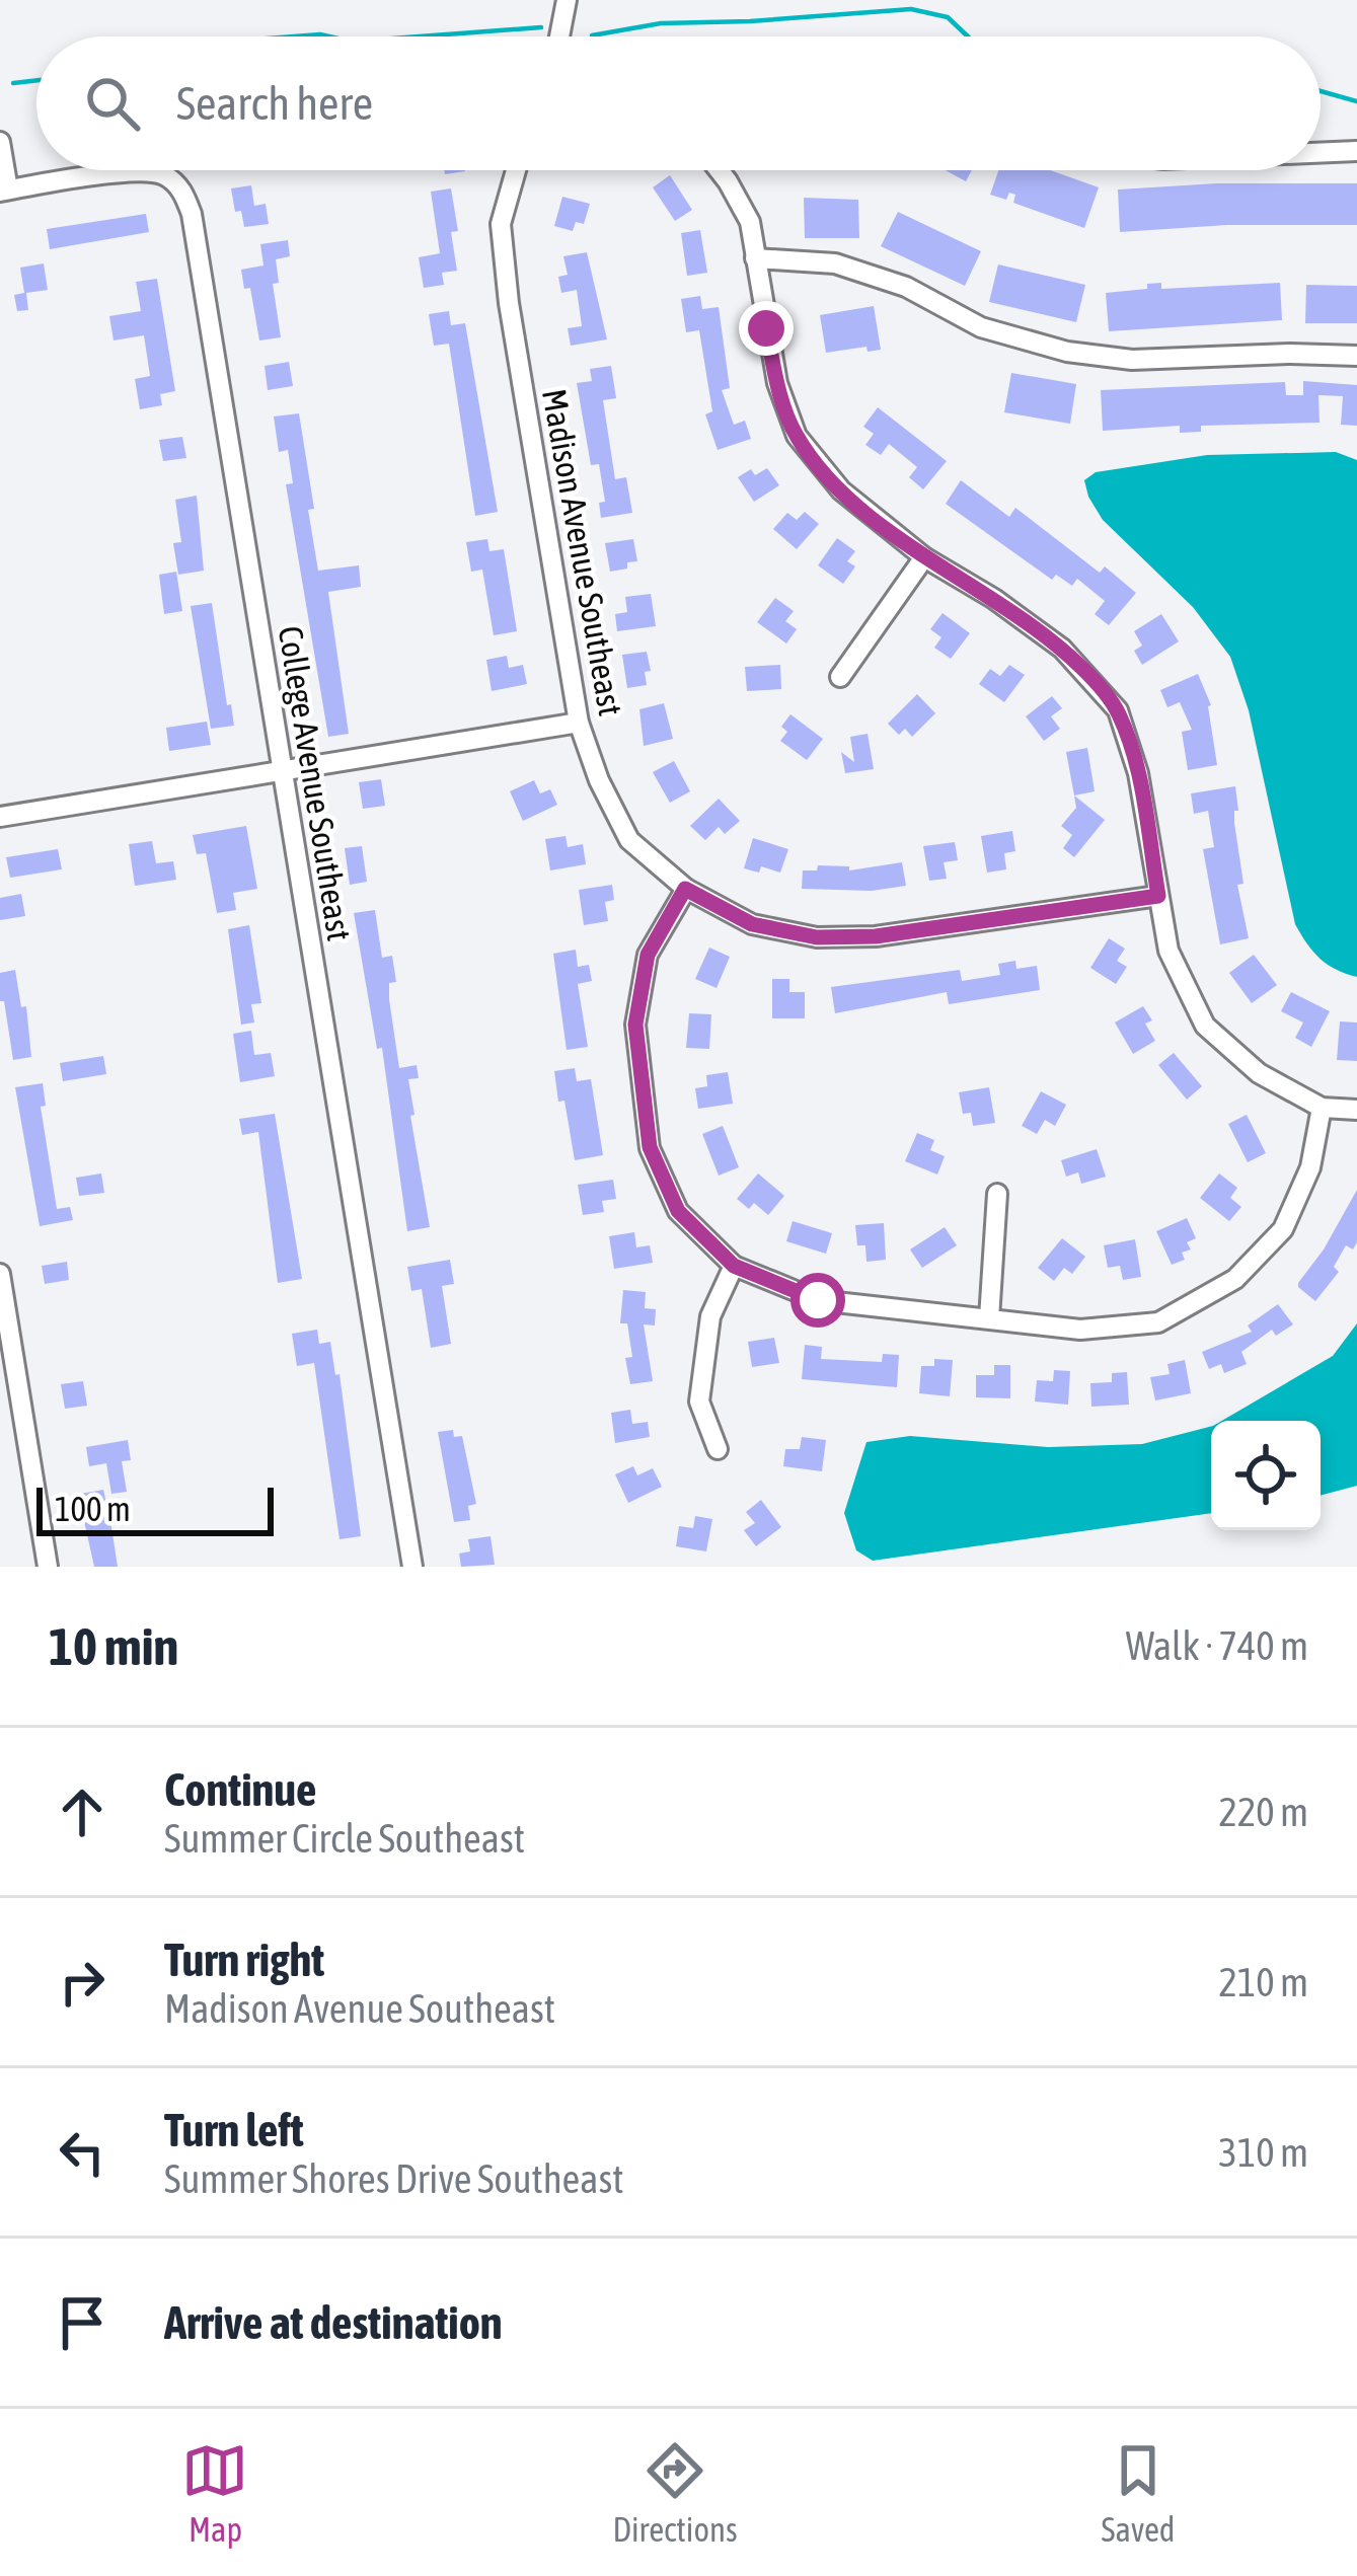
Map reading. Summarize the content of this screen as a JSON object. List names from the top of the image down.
{
  "streets": {
    "street": ["Madison Avenue Southeast", "College Avenue Southeast"]
  },
  "scale_bar": "100 m",
  "page": {
    "search": "Search here",
    "scale": "100 m",
    "heading": ["10 min", "Walk · 740 m"],
    "list": [
      ["Continue", "Summer Circle Southeast", "220 m"],
      ["Turn right", "Madison Avenue Southeast", "210 m"],
      ["Turn left", "Summer Shores Drive Southeast", "310 m"],
      "Arrive at destination"
    ],
    "nav": ["Map", "Directions", "Saved"]
  }
}
